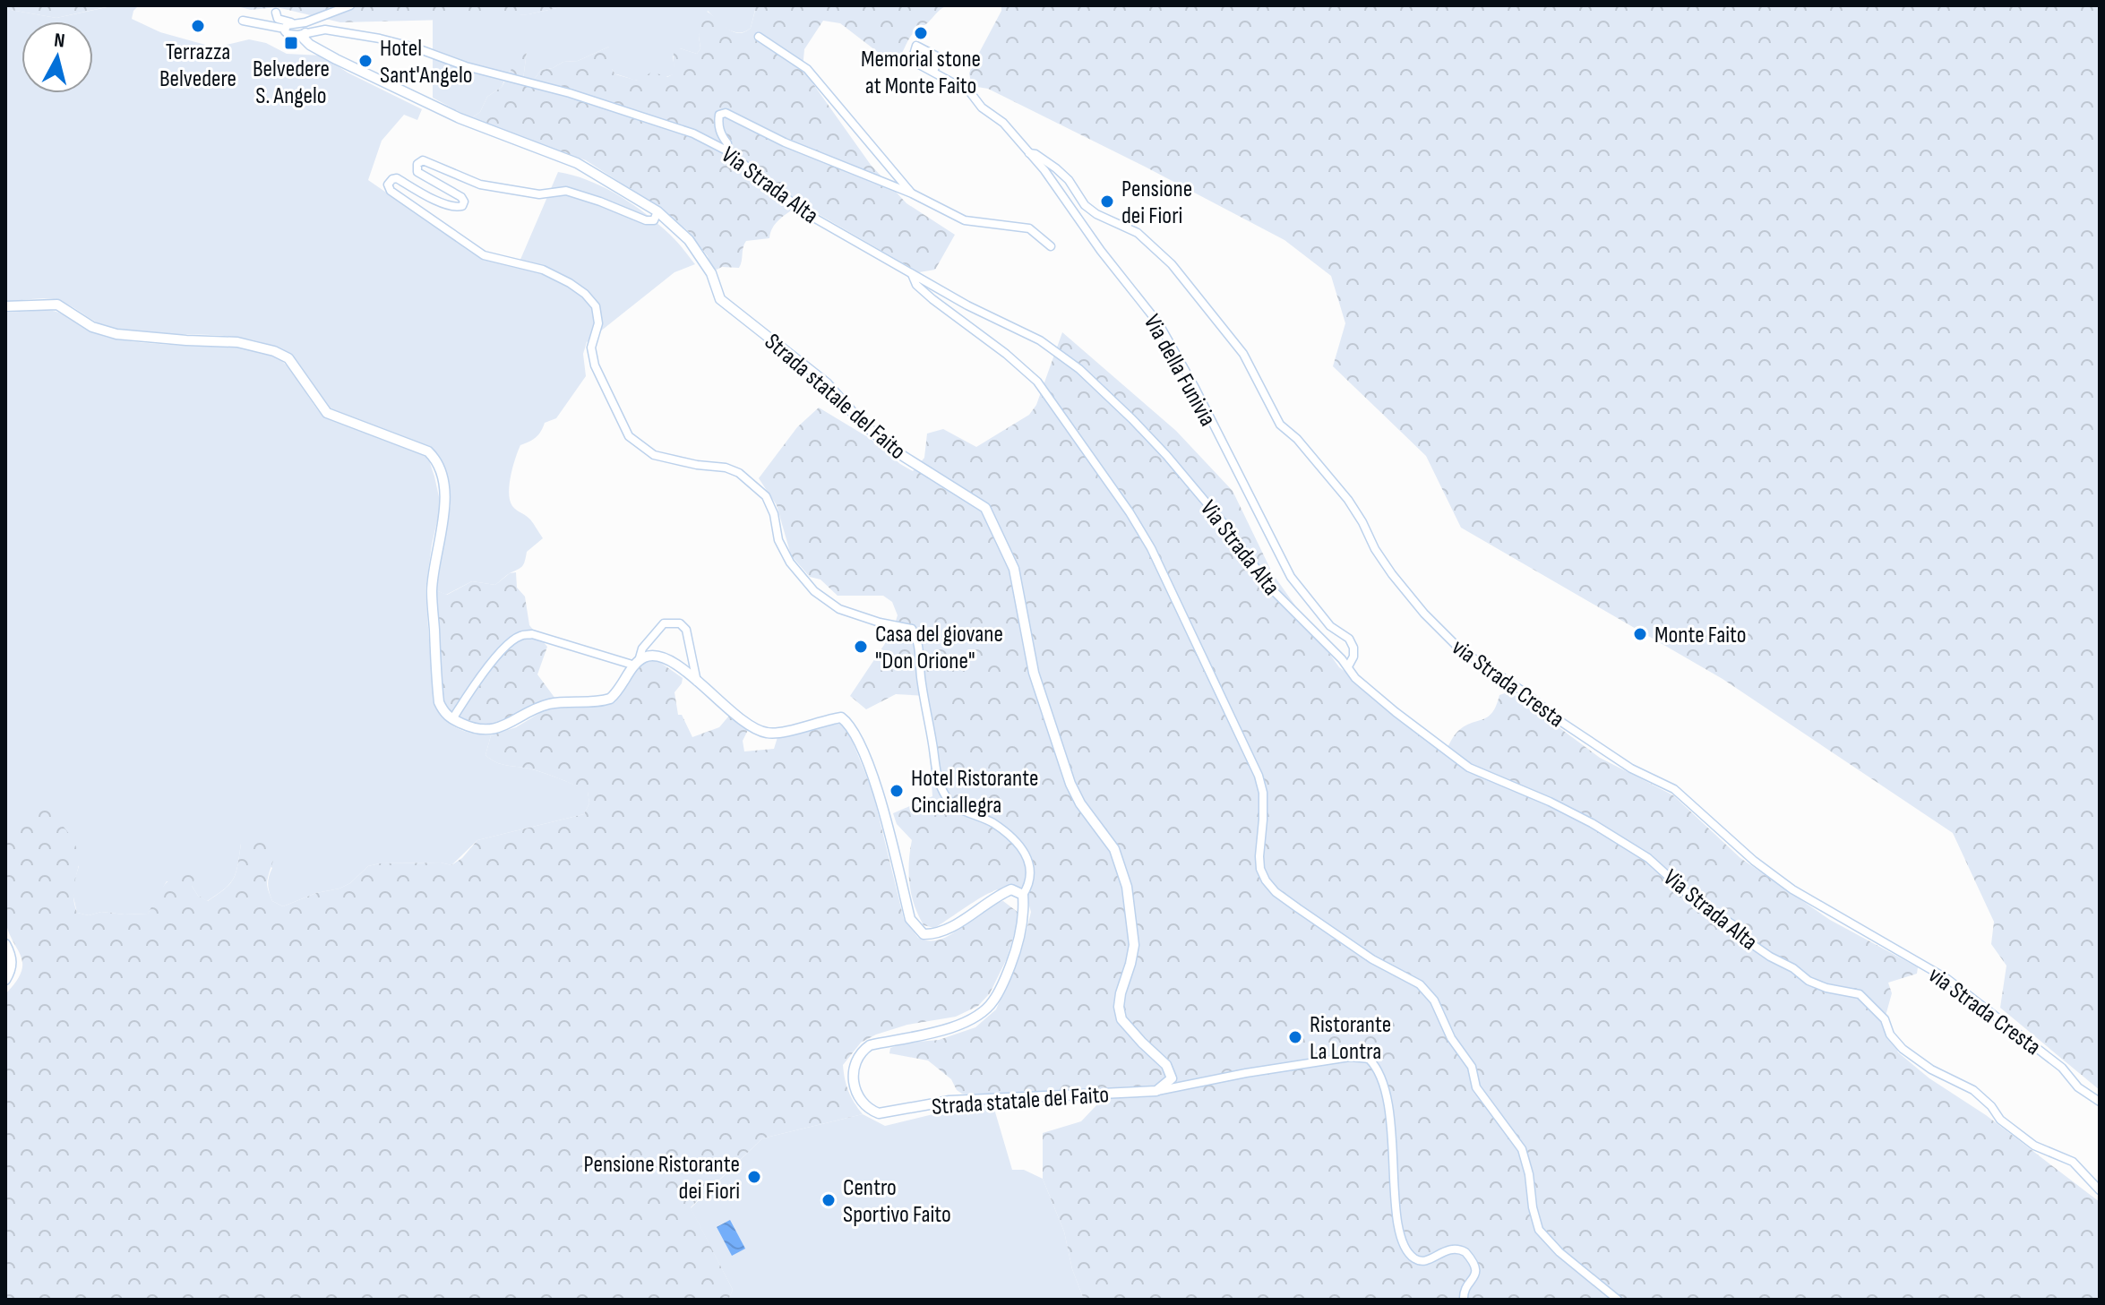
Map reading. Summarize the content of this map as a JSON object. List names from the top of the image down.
{
  "streets": {
    "street": [
      "Via Strada Alta",
      "Via della Funivia",
      "Strada statale del Faito",
      "via Strada Cresta"
    ]
  },
  "crossings": [
    ["Via Strada Alta", "Via della Funivia"],
    ["Via Strada Alta", "Strada statale del Faito"],
    ["Via della Funivia", "via Strada Cresta"]
  ],
  "places": {
    "other": [
      "Terrazza Belvedere",
      "Memorial stone at Monte Faito",
      "Hotel Sant'Angelo",
      "Pensione dei Fiori",
      "Monte Faito",
      "Casa del giovane \"Don Orione\"",
      "Hotel Ristorante Cinciallegra",
      "Ristorante La Lontra",
      "Pensione Ristorante dei Fiori",
      "Centro Sportivo Faito"
    ],
    "transit": ["Belvedere S. Angelo"]
  },
  "north": "top"
}
